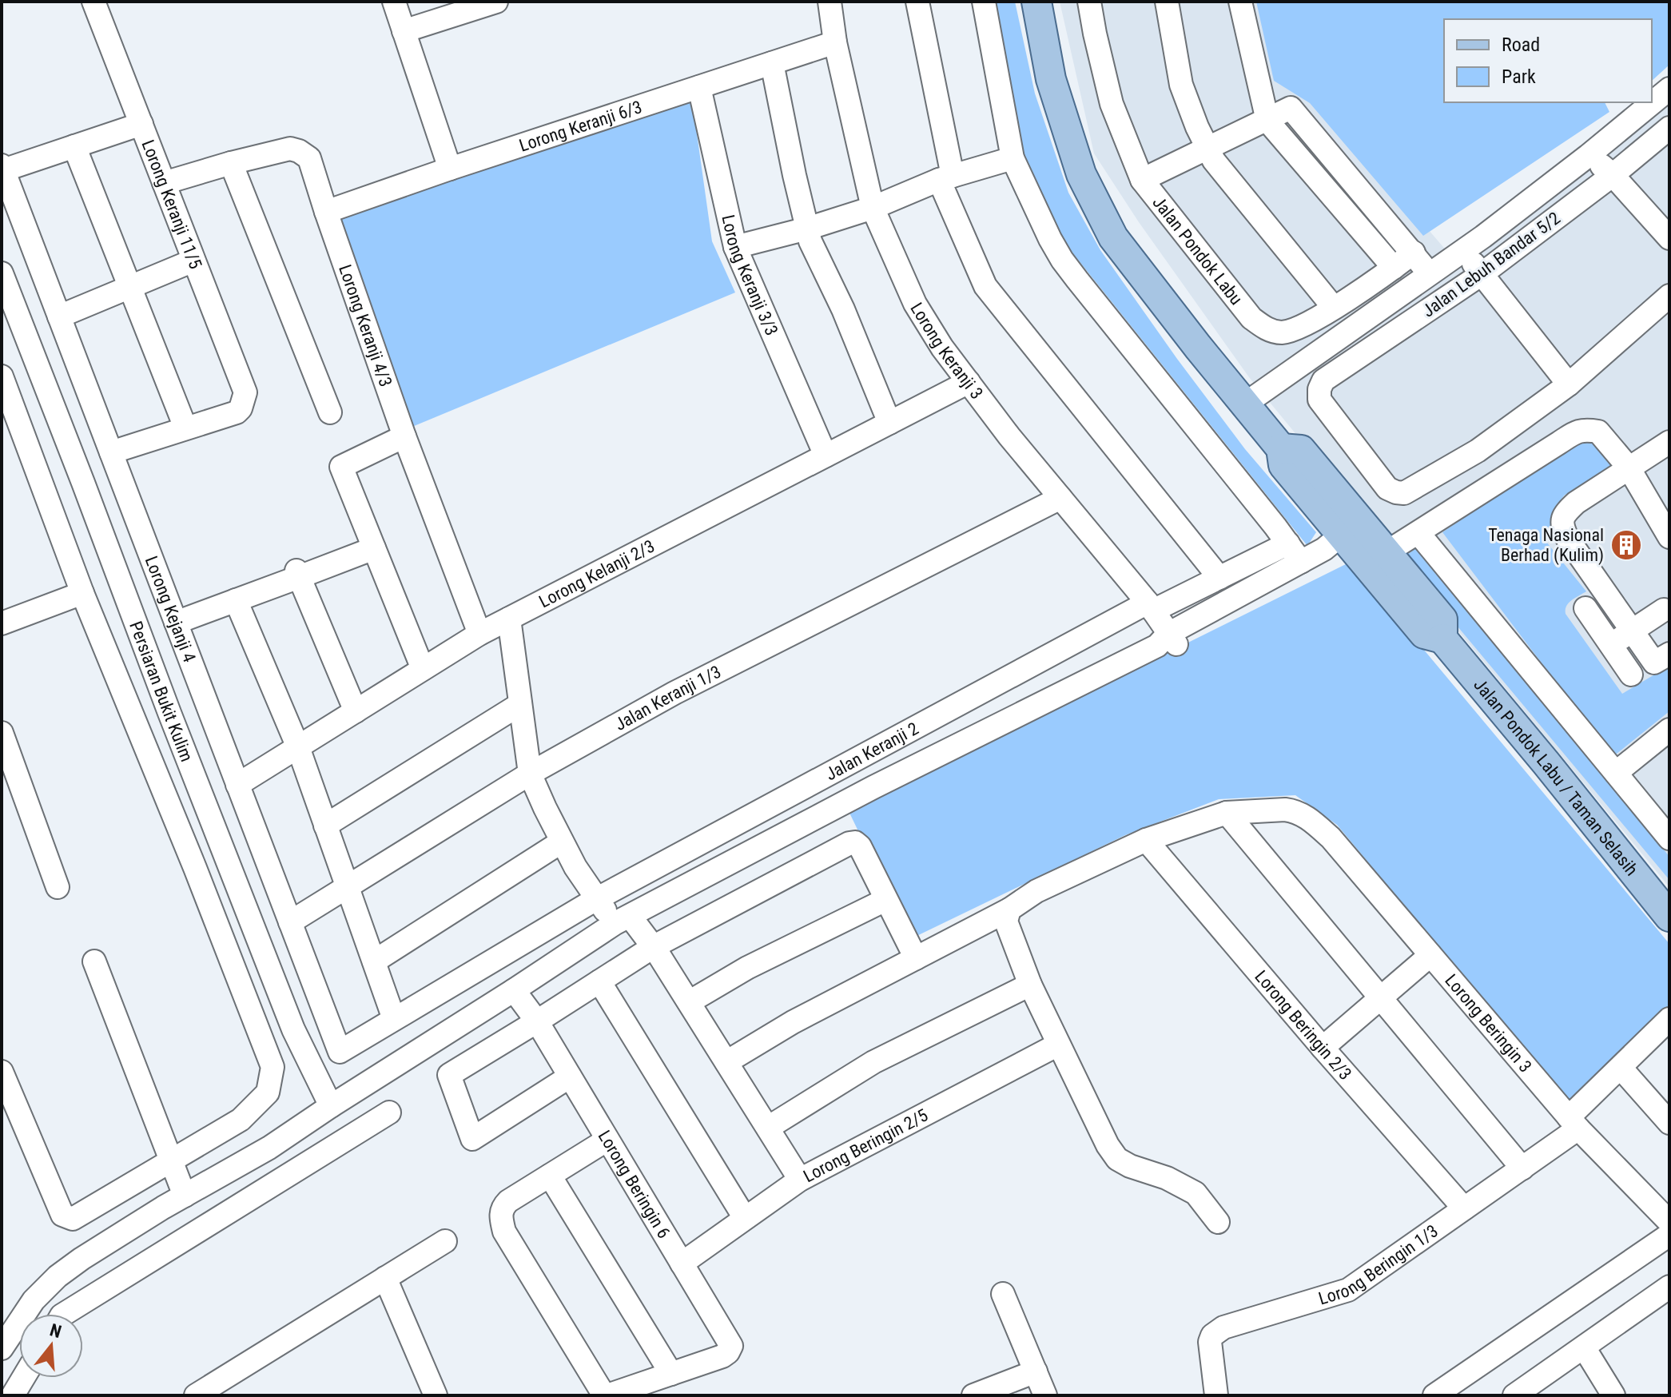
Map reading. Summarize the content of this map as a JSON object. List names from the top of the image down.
{
  "streets": {
    "main road": ["Jalan Pondok Labu / Taman Selasih"],
    "street": [
      "Lorong Keranji 6/3",
      "Lorong Keranji 11/5",
      "Jalan Pondok Labu",
      "Jalan Lebuh Bandar 5/2",
      "Lorong Keranji 3/3",
      "Lorong Keranji 4/3",
      "Lorong Keranji 3",
      "Lorong Kelanji 2/3",
      "Lorong Kejanji 4",
      "Persiaran Bukit Kulim",
      "Jalan Keranji 1/3",
      "Jalan Keranji 2",
      "Lorong Beringin 3",
      "Lorong Beringin 2/3",
      "Lorong Beringin 2/5",
      "Lorong Beringin 6",
      "Lorong Beringin 1/3"
    ]
  },
  "crossings": [
    ["Lorong Keranji 6/3", "Lorong Keranji 3/3"],
    ["Lorong Keranji 6/3", "Lorong Keranji 4/3"],
    ["Lorong Keranji 6/3", "Lorong Keranji 3"],
    ["Lorong Keranji 11/5", "Lorong Keranji 4/3"],
    ["Lorong Keranji 3/3", "Lorong Kelanji 2/3"],
    ["Lorong Keranji 4/3", "Lorong Kelanji 2/3"],
    ["Lorong Keranji 3", "Lorong Kelanji 2/3"],
    ["Lorong Keranji 3", "Jalan Keranji 1/3"],
    ["Lorong Keranji 3", "Jalan Keranji 2"],
    ["Lorong Kelanji 2/3", "Lorong Kejanji 4"],
    ["Lorong Kejanji 4", "Jalan Keranji 1/3"],
    ["Lorong Kejanji 4", "Jalan Keranji 2"],
    ["Lorong Beringin 3", "Lorong Beringin 1/3"],
    ["Lorong Beringin 2/3", "Lorong Beringin 1/3"],
    ["Lorong Beringin 2/5", "Lorong Beringin 6"]
  ],
  "places": {
    "building": ["Tenaga Nasional Berhad (Kulim)"]
  },
  "legend": ["Road", "Park"],
  "north": "top"
}
